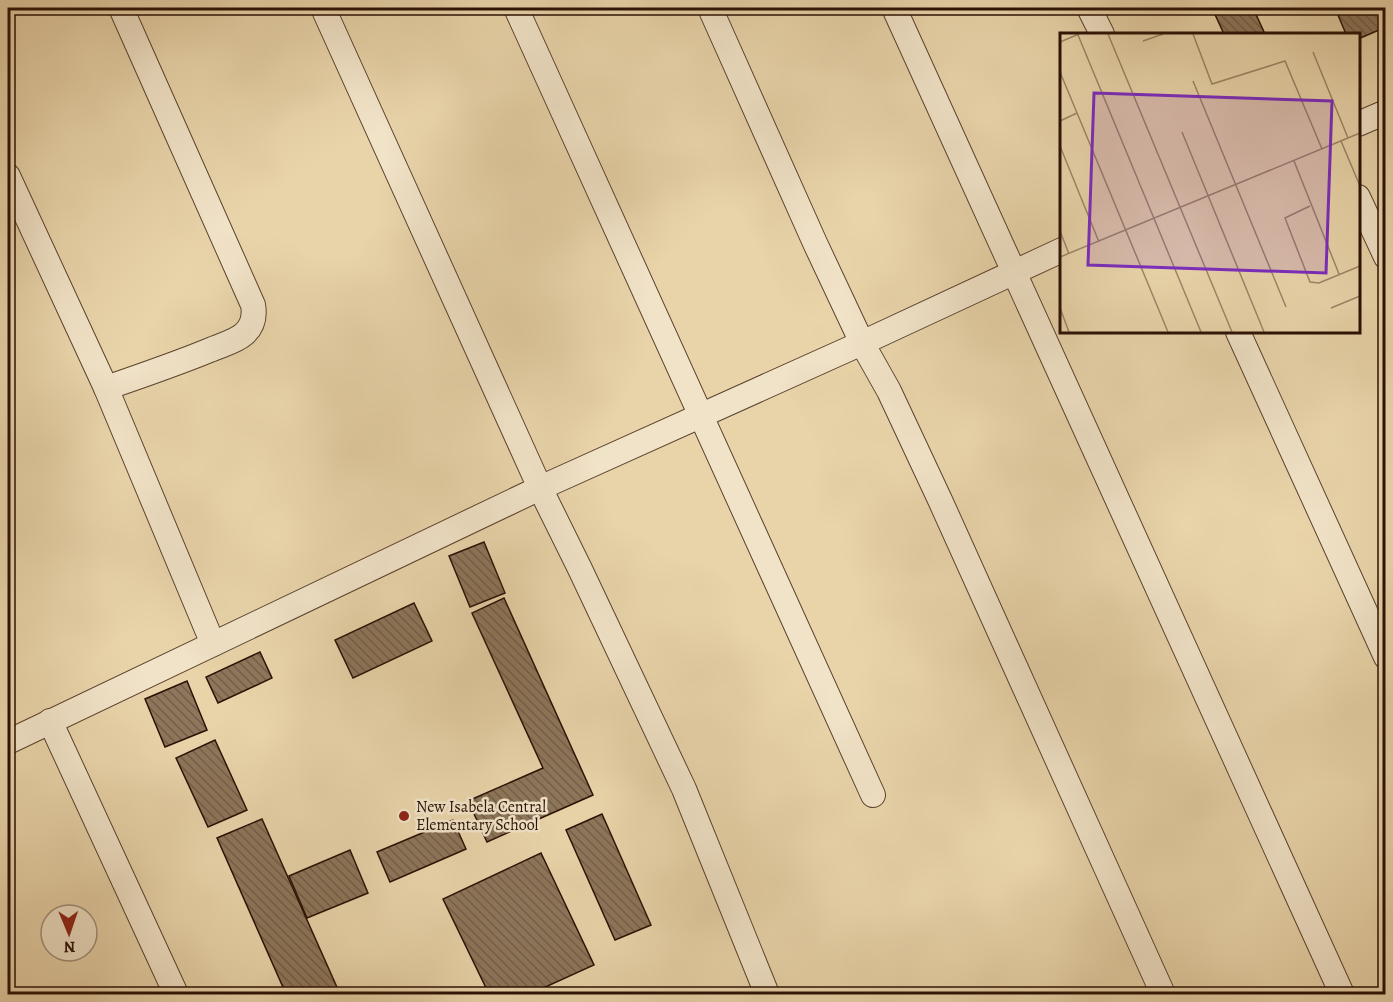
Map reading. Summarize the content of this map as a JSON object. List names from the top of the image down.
{
  "places": ["New Isabela Central Elementary School"],
  "north": "bottom"
}
